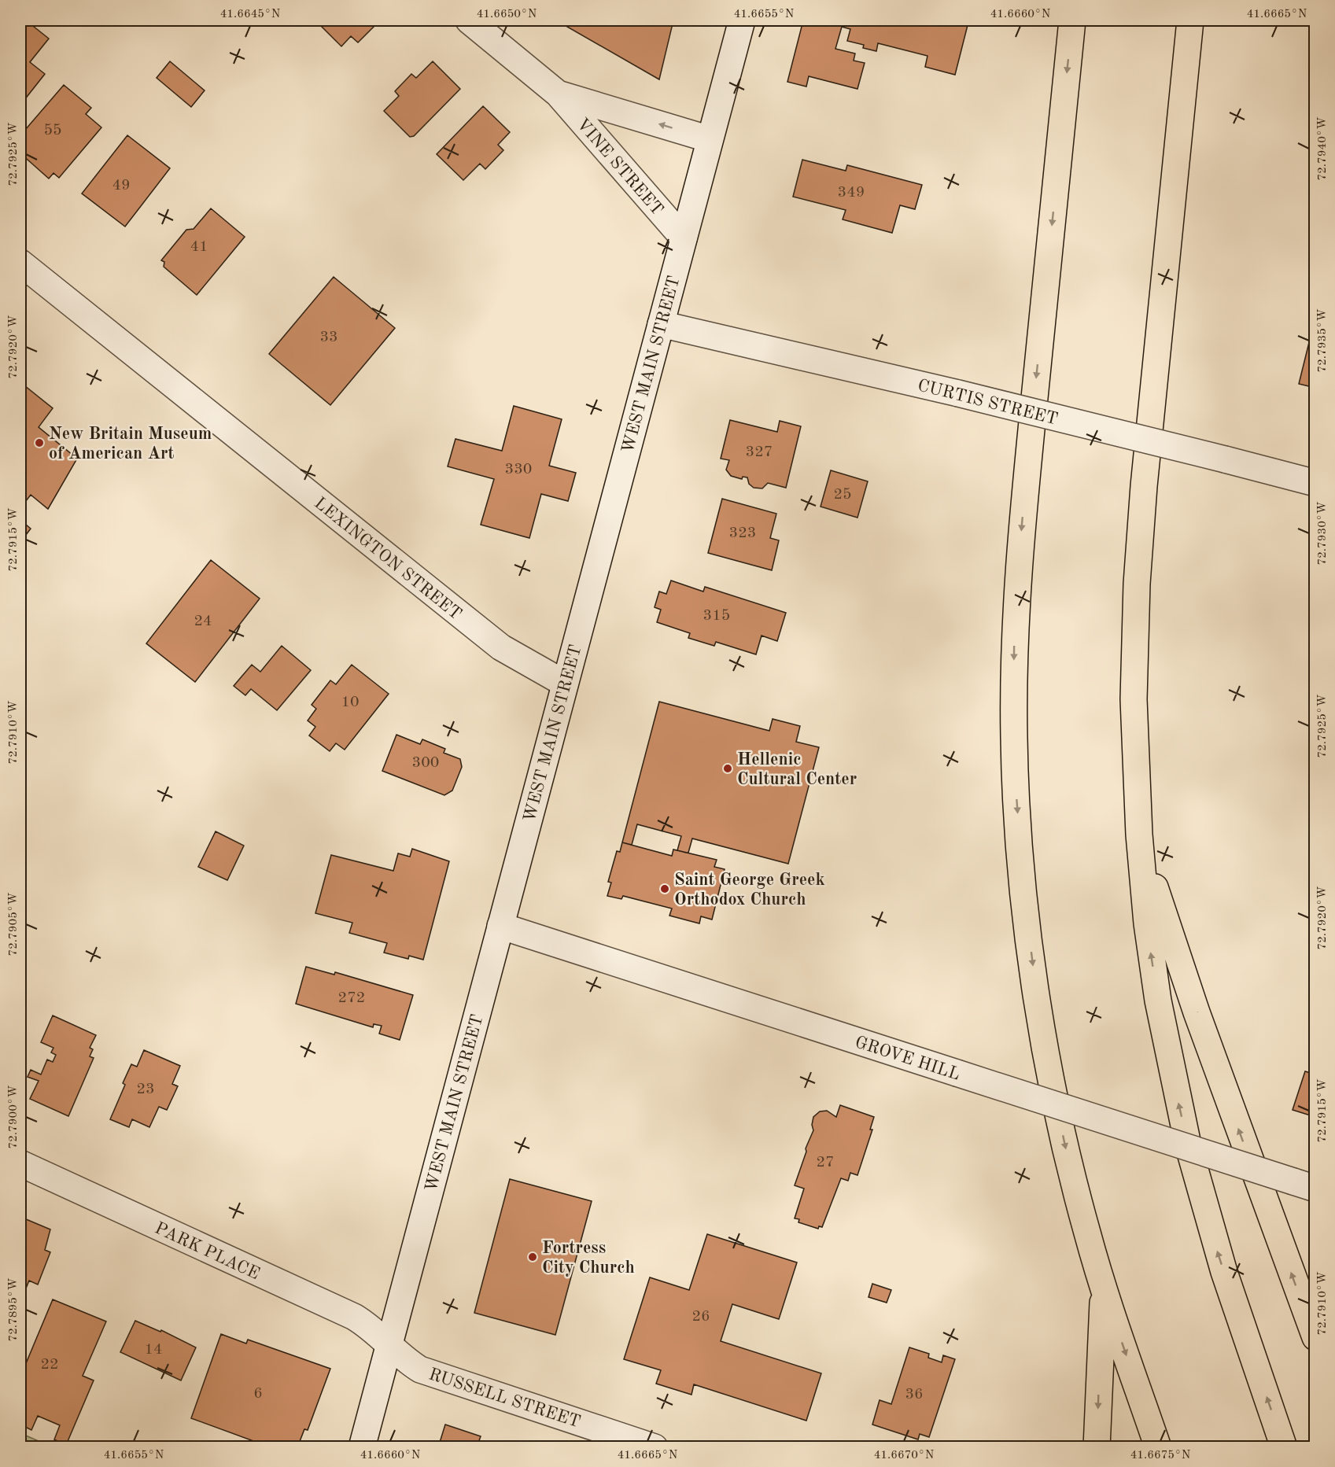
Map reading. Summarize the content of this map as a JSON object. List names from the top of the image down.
{
  "streets": {
    "street": [
      "VINE STREET",
      "WEST MAIN STREET",
      "CURTIS STREET",
      "LEXINGTON STREET",
      "GROVE HILL",
      "PARK PLACE",
      "RUSSELL STREET"
    ]
  },
  "crossings": [
    ["VINE STREET", "WEST MAIN STREET"],
    ["WEST MAIN STREET", "CURTIS STREET"],
    ["WEST MAIN STREET", "LEXINGTON STREET"],
    ["WEST MAIN STREET", "GROVE HILL"],
    ["WEST MAIN STREET", "PARK PLACE"],
    ["WEST MAIN STREET", "RUSSELL STREET"],
    ["PARK PLACE", "RUSSELL STREET"]
  ],
  "places": [
    "New Britain Museum of American Art",
    "Hellenic Cultural Center",
    "Saint George Greek Orthodox Church",
    "Fortress City Church"
  ],
  "house_numbers": [
    "55",
    "49",
    "349",
    "41",
    "33",
    "327",
    "330",
    "25",
    "323",
    "315",
    "24",
    "10",
    "300",
    "272",
    "23",
    "27",
    "26",
    "14",
    "22",
    "6",
    "36"
  ],
  "coordinates": [
    "41.6645°N",
    "41.6650°N",
    "41.6655°N",
    "41.6660°N",
    "41.6665°N",
    "72.7940°W",
    "72.7925°W",
    "72.7935°W",
    "72.7920°W",
    "72.7930°W",
    "72.7915°W",
    "72.7910°W",
    "72.7905°W",
    "72.7900°W",
    "72.7895°W",
    "41.6670°N",
    "41.6675°N"
  ]
}
